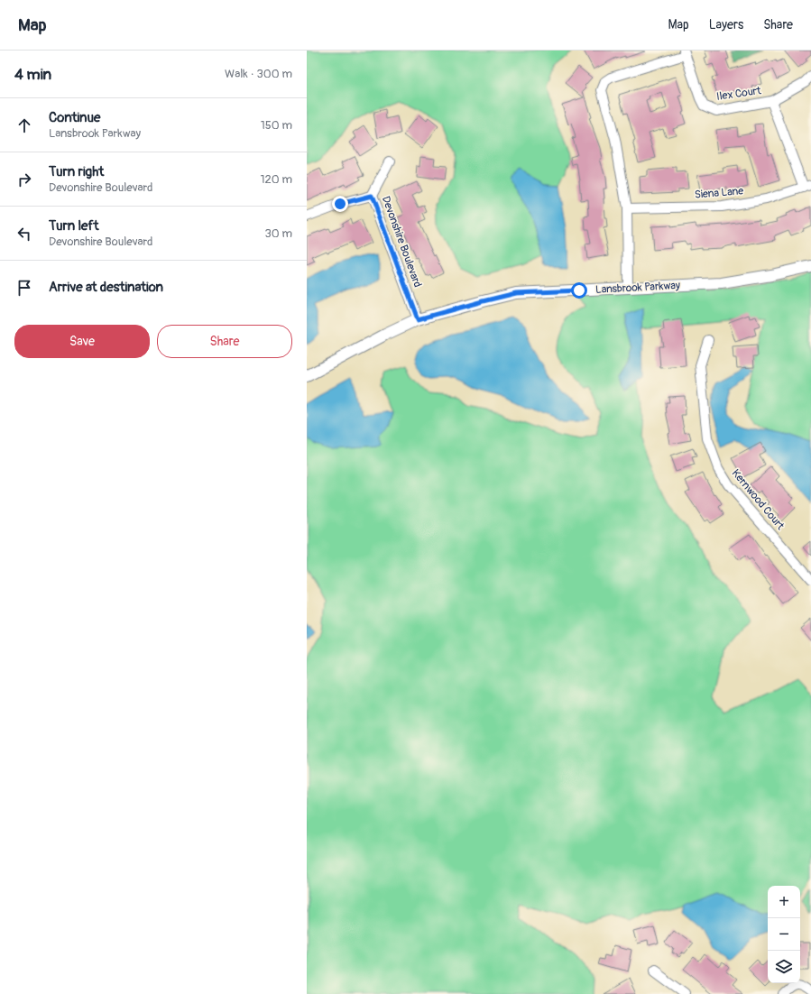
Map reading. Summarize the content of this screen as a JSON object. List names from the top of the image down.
{
  "streets": {
    "street": [
      "Ilex Court",
      "Siena Lane",
      "Devonshire Boulevard",
      "Lansbrook Parkway",
      "Kernwood Court"
    ]
  },
  "crossings": [
    ["Devonshire Boulevard", "Lansbrook Parkway"]
  ],
  "page": {
    "header": "Map",
    "nav": ["Map", "Layers", "Share"],
    "heading": ["4 min", "Walk · 300 m"],
    "list": [
      ["Continue", "Lansbrook Parkway", "150 m"],
      ["Turn right", "Devonshire Boulevard", "120 m"],
      ["Turn left", "Devonshire Boulevard", "30 m"],
      "Arrive at destination"
    ],
    "buttons": ["Save", "Share"],
    "map_buttons": ["+", "−"]
  }
}
